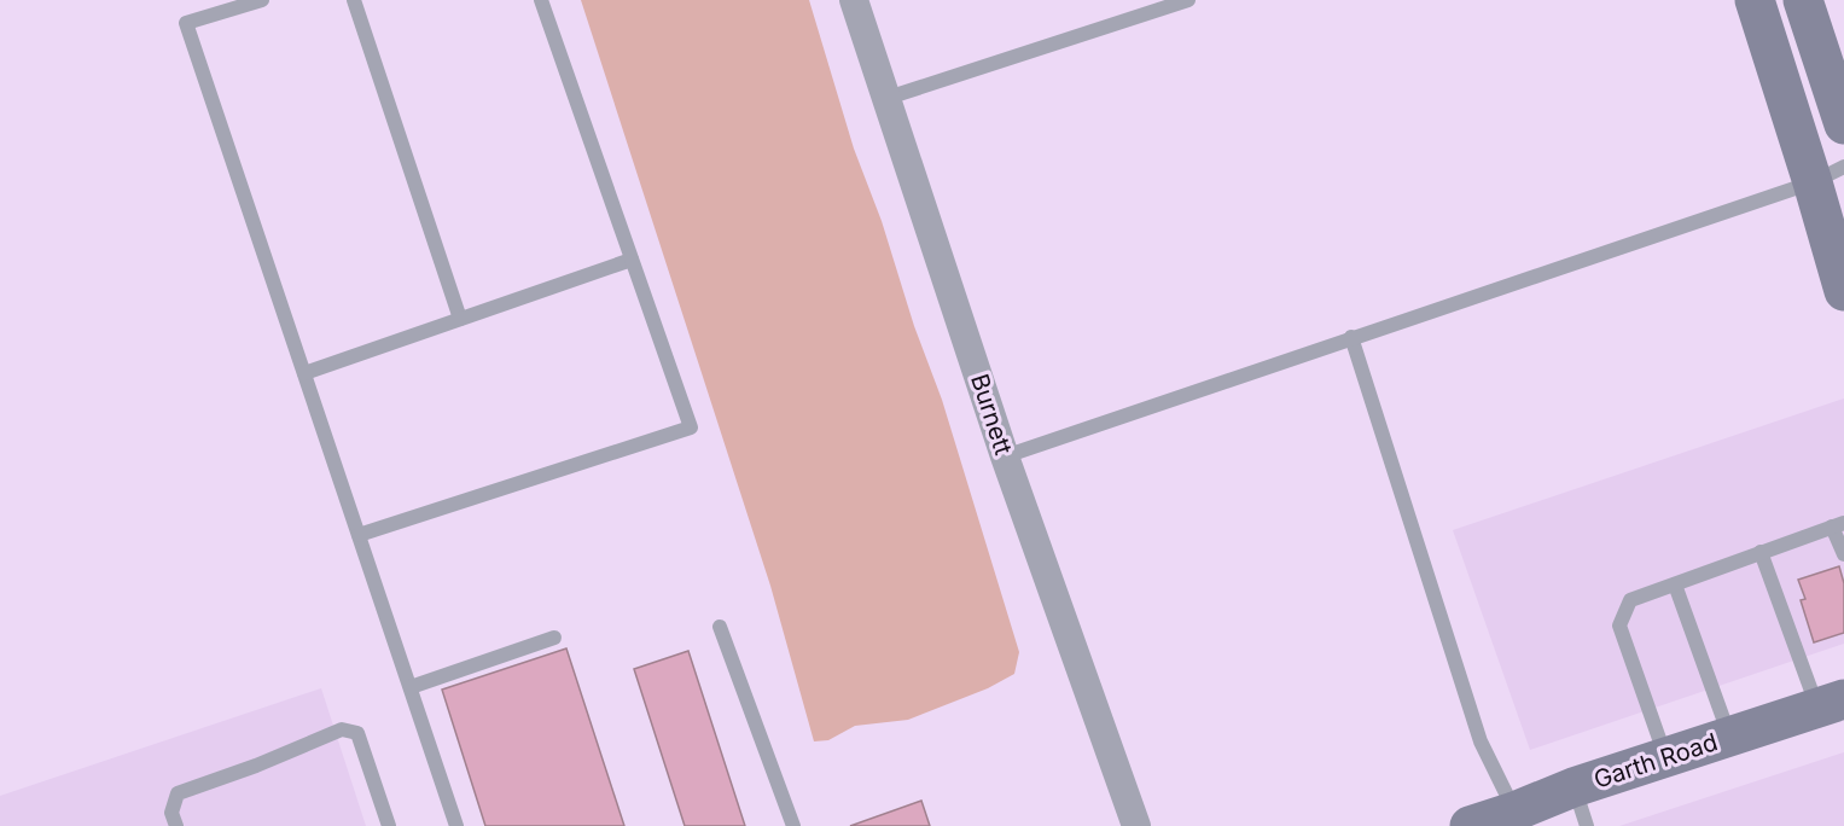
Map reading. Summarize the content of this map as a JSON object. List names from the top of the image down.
{
  "streets": {
    "main road": ["Garth Road"],
    "street": ["Burnett"]
  }
}
